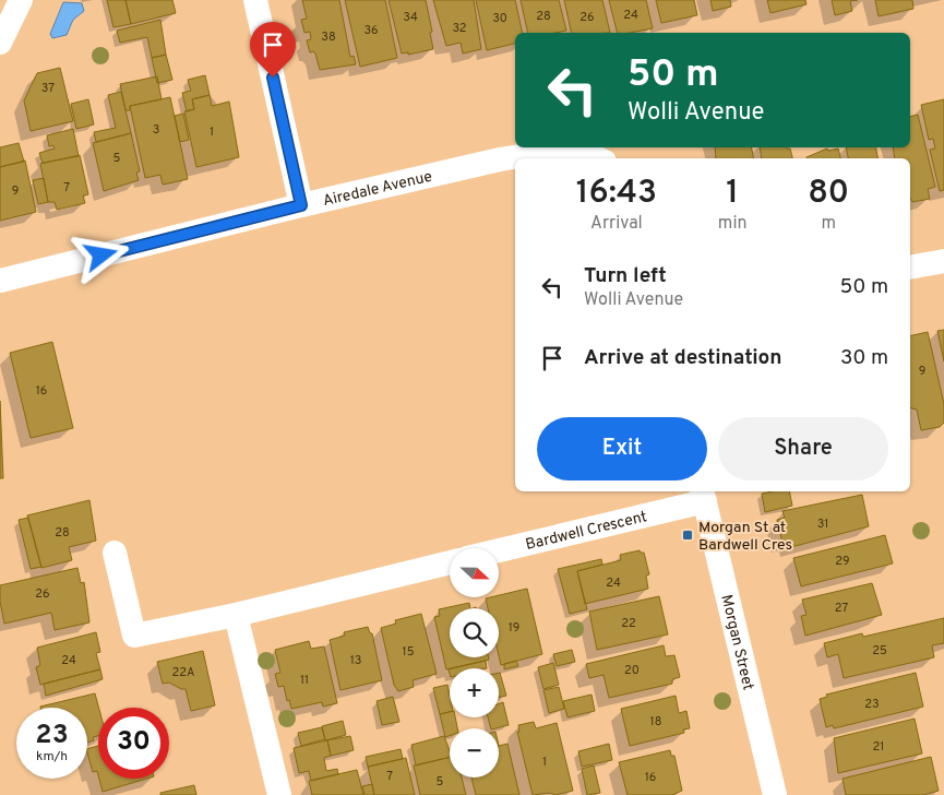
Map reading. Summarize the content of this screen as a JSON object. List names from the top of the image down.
{
  "streets": {
    "street": ["Airedale Avenue", "Bardwell Crescent", "Morgan Street"]
  },
  "crossings": [
    ["Bardwell Crescent", "Morgan Street"]
  ],
  "places": {
    "transit": ["Morgan St at Bardwell Cres"]
  },
  "house_numbers": [
    "24",
    "28",
    "34",
    "26",
    "30",
    "32",
    "36",
    "38",
    "37",
    "3",
    "1",
    "5",
    "7",
    "9",
    "9",
    "16",
    "31",
    "28",
    "29",
    "24",
    "26",
    "27",
    "22",
    "19",
    "25",
    "15",
    "24",
    "13",
    "20",
    "22A",
    "11",
    "23",
    "18",
    "21",
    "1",
    "7",
    "16",
    "5"
  ],
  "north": "right",
  "page": {
    "turn": ["50 m", "Wolli Avenue"],
    "eta": [
      "16:43",
      "Arrival",
      "1",
      "min",
      "80",
      "m"
    ],
    "list": [
      {
        "name": "Turn left",
        "note": "Wolli Avenue",
        "value": "50 m"
      },
      {
        "name": "Arrive at destination",
        "value": "30 m"
      }
    ],
    "buttons": ["Exit", "Share"],
    "map_buttons": ["+", "−"],
    "speed": "23 km/h",
    "limit": "30"
  }
}
